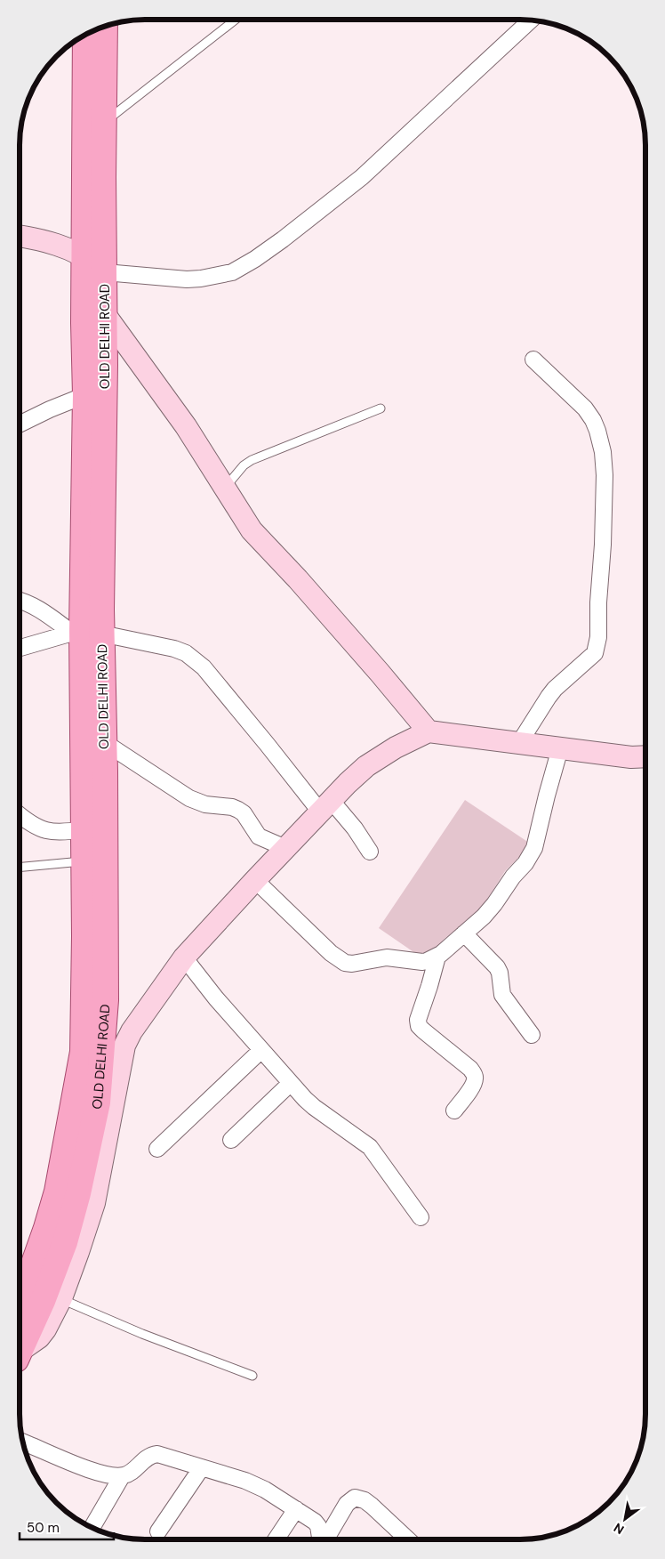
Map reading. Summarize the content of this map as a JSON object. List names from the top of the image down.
{
  "streets": {
    "main road": ["OLD DELHI ROAD"]
  },
  "scale_bar": "50 m",
  "north": "bottom left"
}
